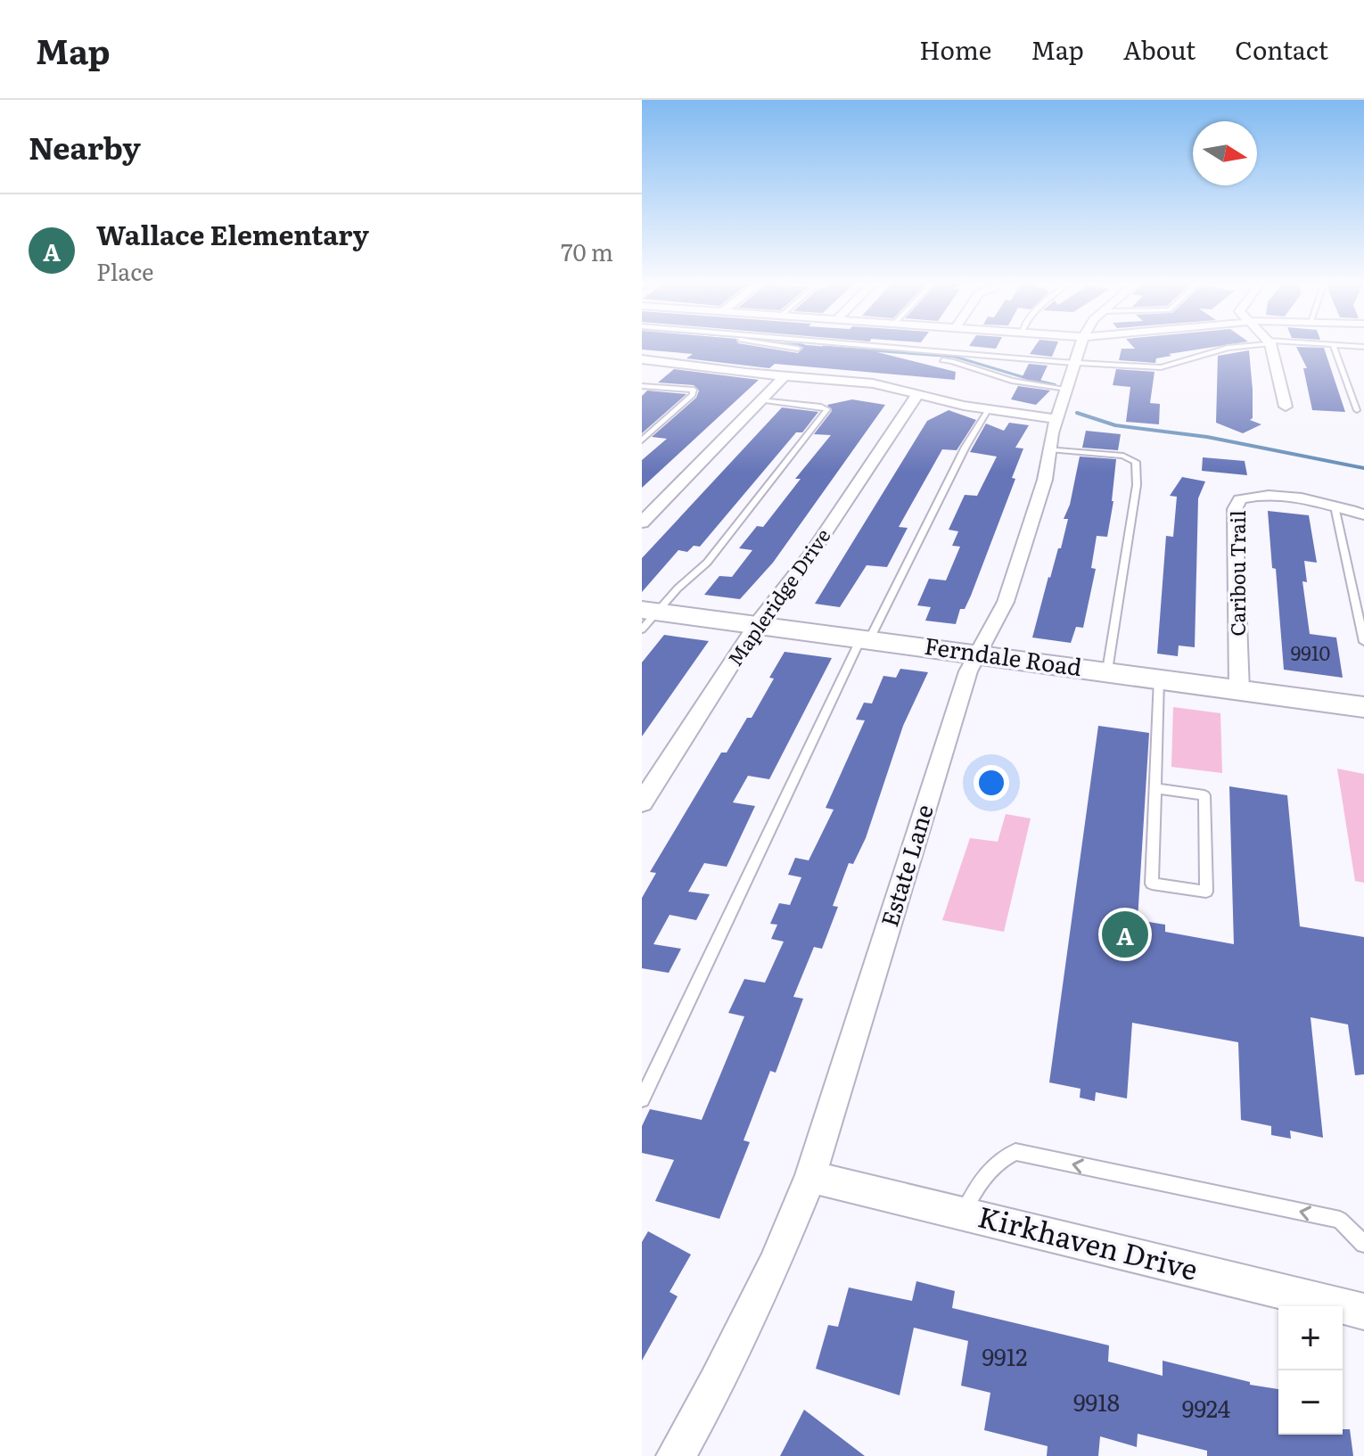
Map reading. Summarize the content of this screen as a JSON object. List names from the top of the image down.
{
  "streets": {
    "street": [
      "Caribou Trail",
      "Mapleridge Drive",
      "Ferndale Road",
      "Estate Lane",
      "Kirkhaven Drive"
    ]
  },
  "crossings": [
    ["Caribou Trail", "Ferndale Road"],
    ["Mapleridge Drive", "Ferndale Road"],
    ["Ferndale Road", "Estate Lane"],
    ["Estate Lane", "Kirkhaven Drive"]
  ],
  "house_numbers": [
    "9910",
    "9912",
    "9918",
    "9924"
  ],
  "north": "right",
  "page": {
    "header": "Map",
    "nav": [
      "Home",
      "Map",
      "About",
      "Contact"
    ],
    "heading": "Nearby",
    "list": [
      {
        "mark": "A",
        "name": "Wallace Elementary",
        "note": "Place",
        "value": "70 m"
      }
    ],
    "pins": "A",
    "map_buttons": ["+", "−"]
  }
}
